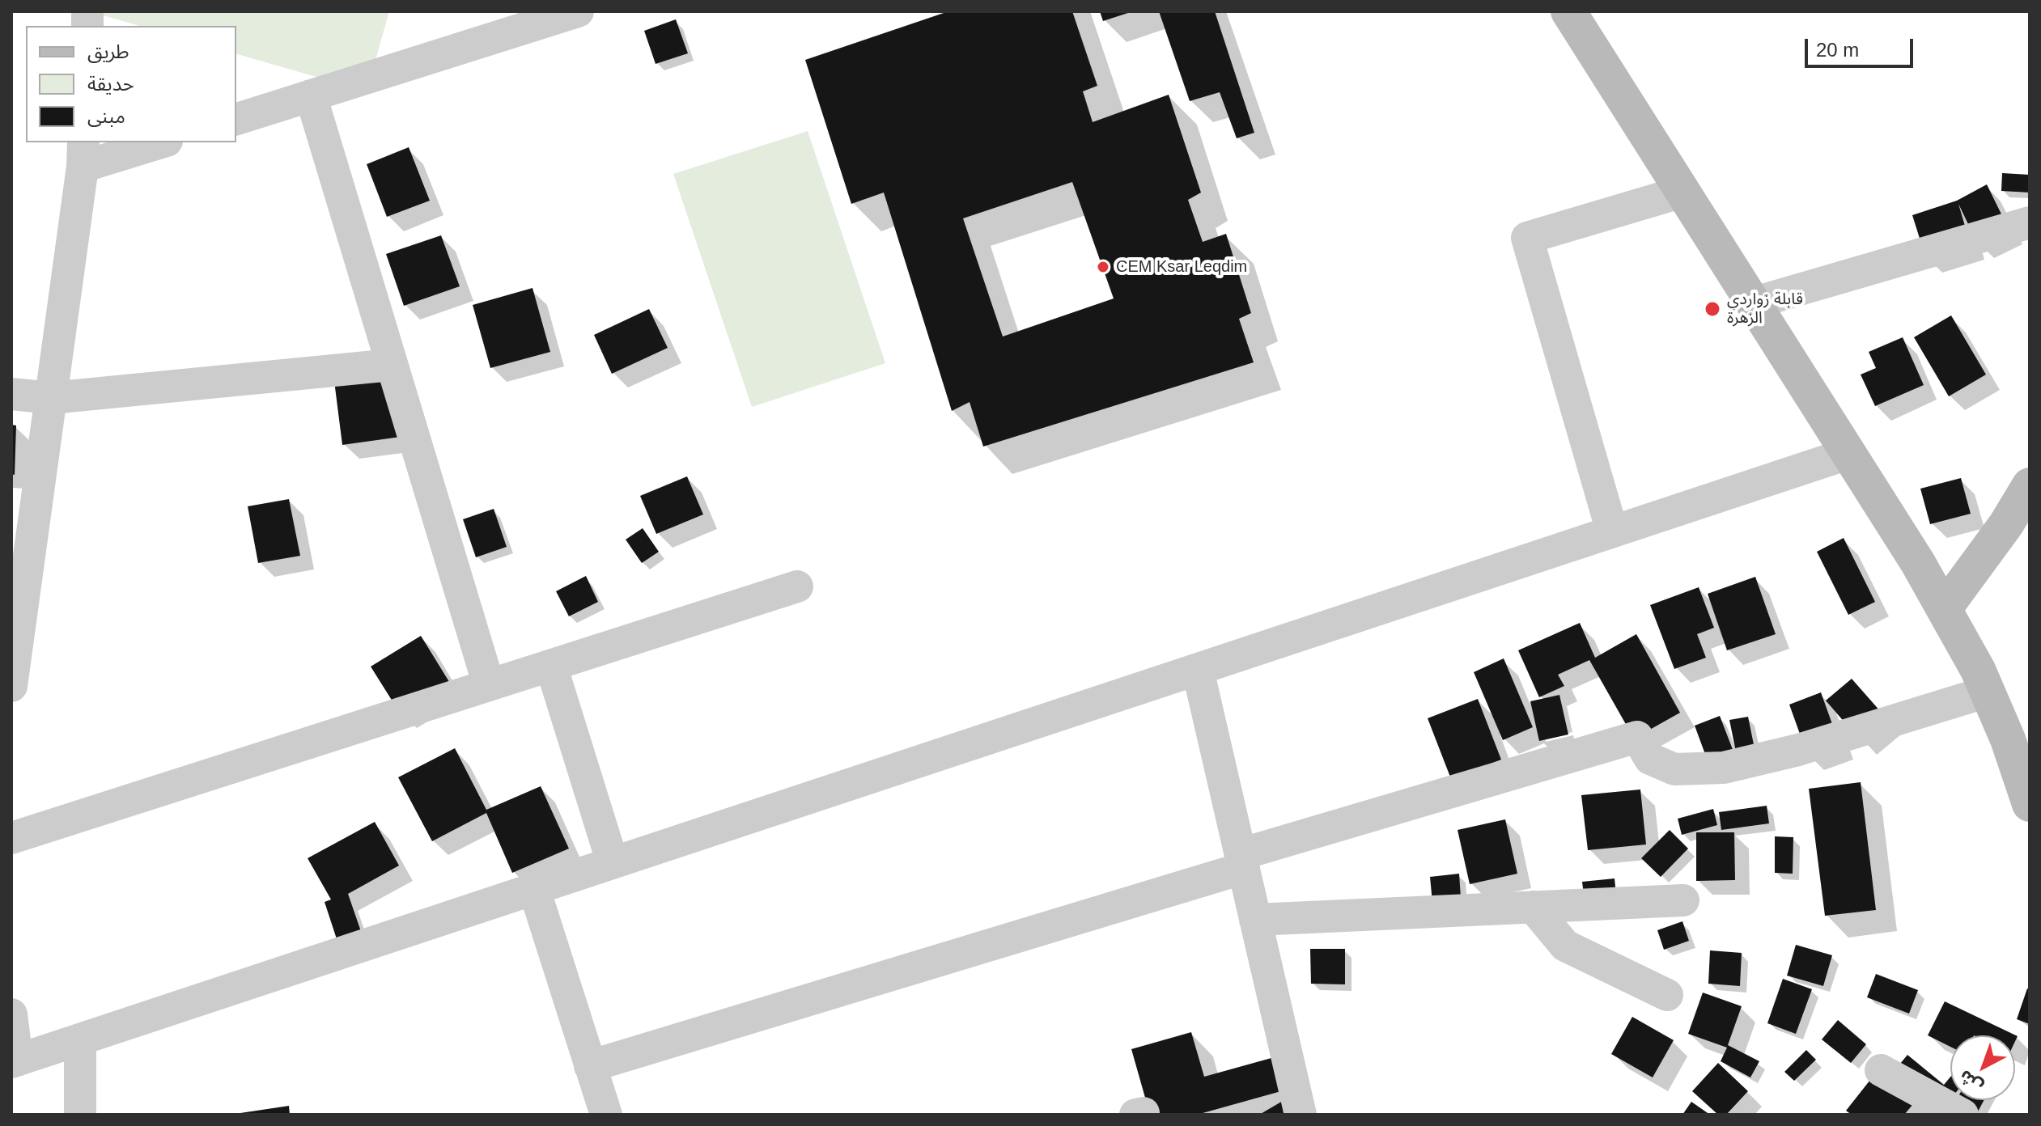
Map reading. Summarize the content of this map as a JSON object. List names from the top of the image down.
{
  "places": ["CEM Ksar Leqdim", "قابلة زواردي الزهرة"],
  "legend": ["طريق", "حديقة", "مبنى"],
  "scale_bar": "20 m",
  "north": "bottom left"
}
